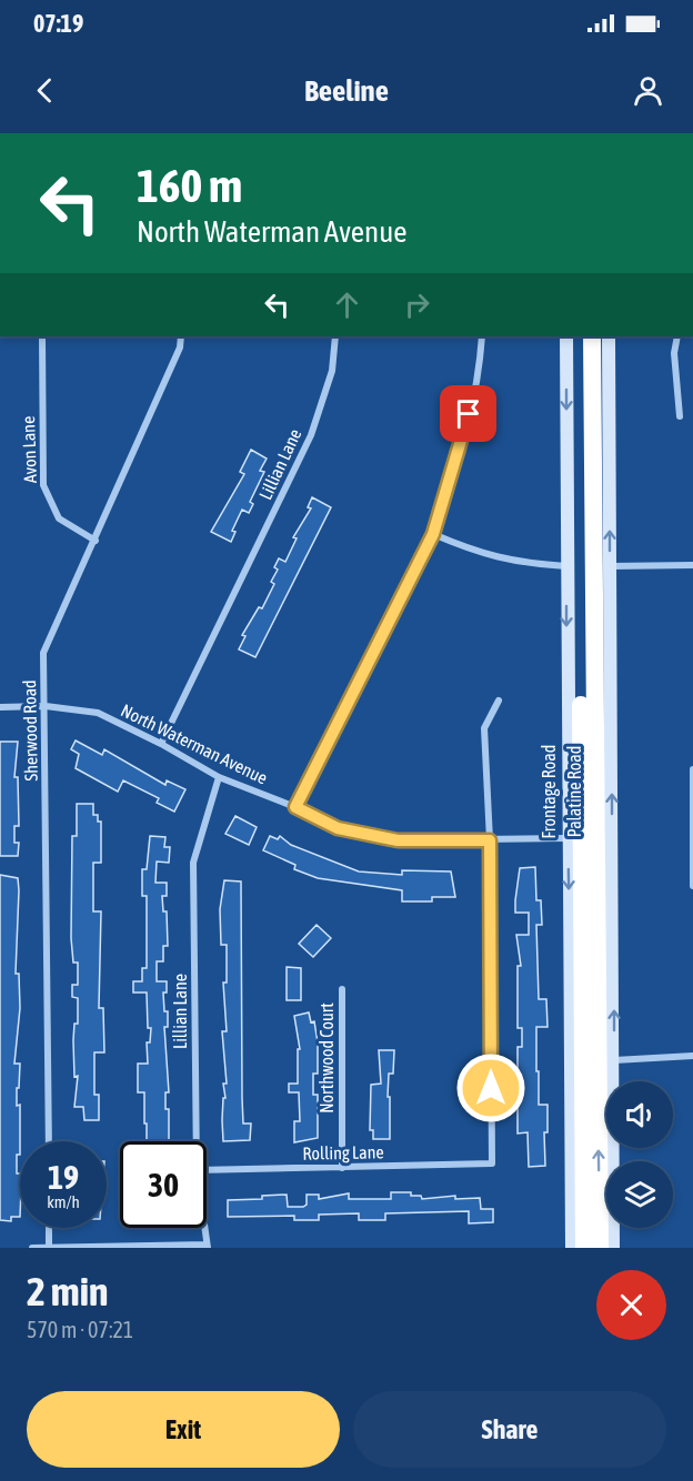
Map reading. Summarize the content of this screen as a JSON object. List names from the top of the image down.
{
  "streets": {
    "highway": ["Palatine Road"],
    "street": [
      "Avon Lane",
      "Lillian Lane",
      "Sherwood Road",
      "North Waterman Avenue",
      "Frontage Road",
      "Northwood Court",
      "Rolling Lane"
    ]
  },
  "crossings": [
    ["Avon Lane", "Sherwood Road"],
    ["Lillian Lane", "North Waterman Avenue"],
    ["Sherwood Road", "North Waterman Avenue"],
    ["North Waterman Avenue", "Frontage Road"],
    ["North Waterman Avenue", "Rolling Lane"],
    ["Frontage Road", "Palatine Road"],
    ["Northwood Court", "Rolling Lane"]
  ],
  "page": {
    "status": "07:19",
    "header": "Beeline",
    "turn": ["160 m", "North Waterman Avenue"],
    "speed": "19 km/h",
    "limit": "30",
    "heading": ["2 min", "570 m · 07:21"],
    "buttons": ["Exit", "Share"]
  }
}
